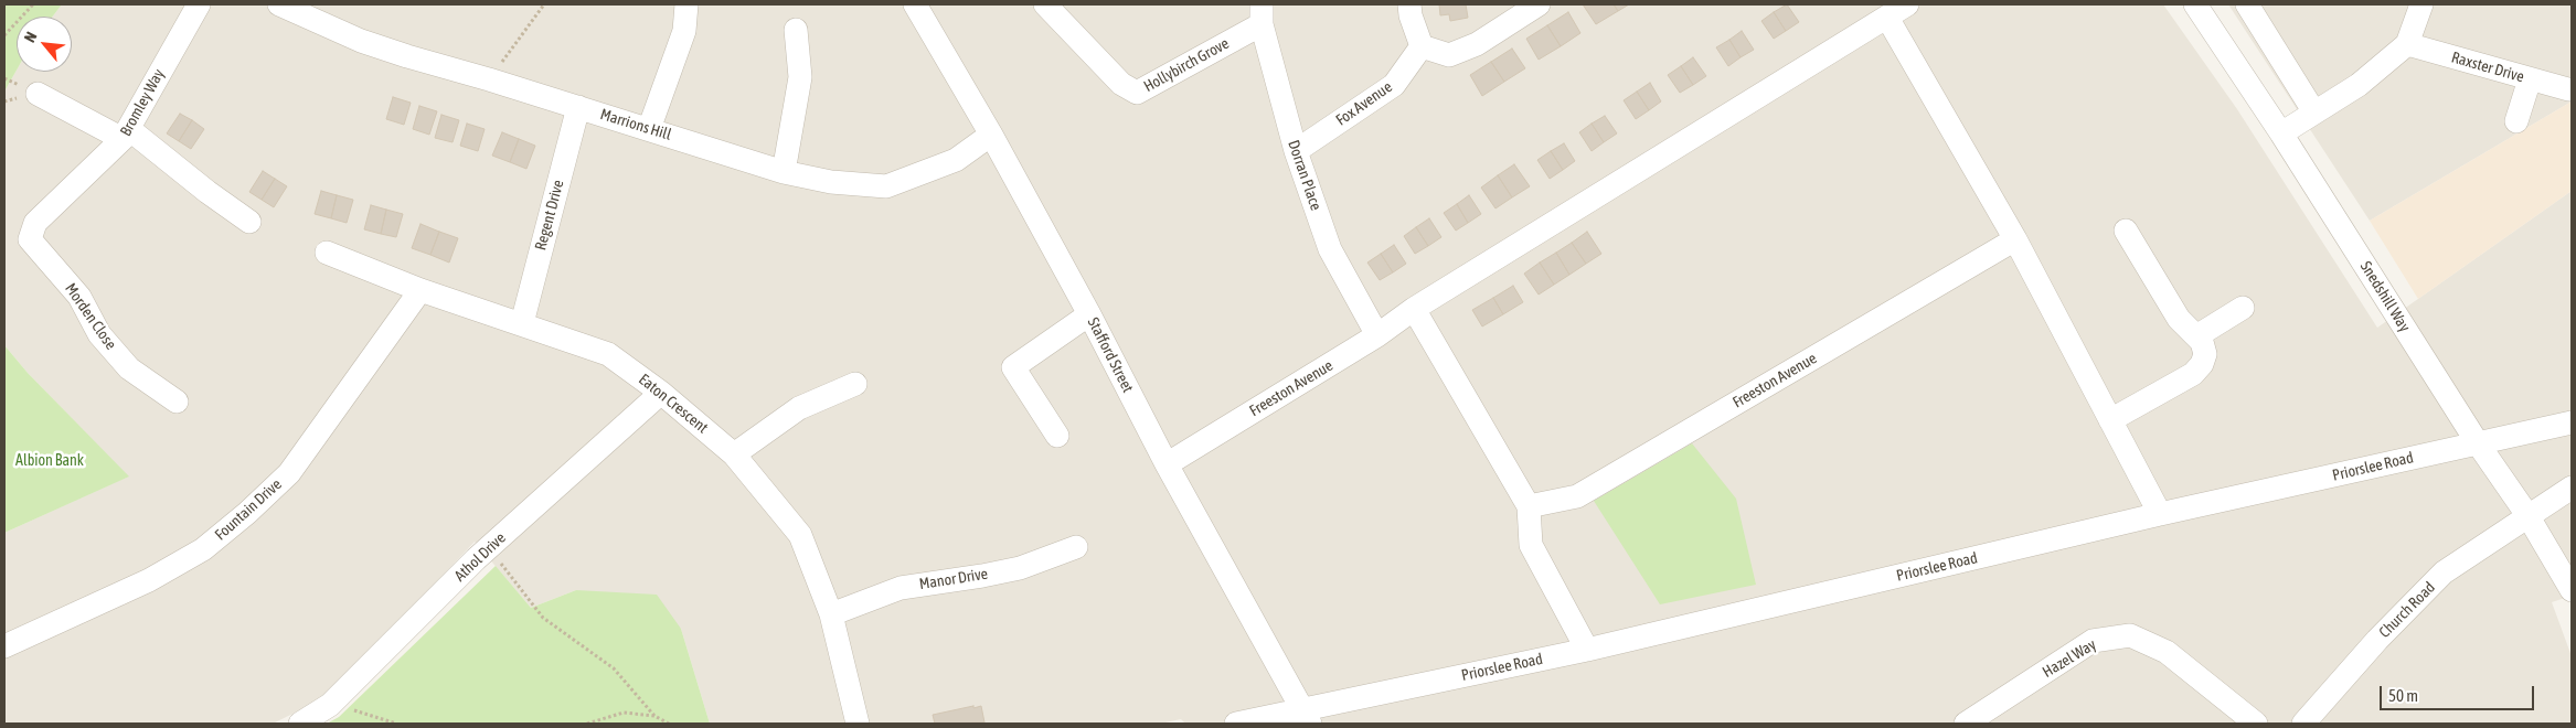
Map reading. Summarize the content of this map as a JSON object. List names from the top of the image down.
{
  "streets": {
    "street": [
      "Hollybirch Grove",
      "Raxster Drive",
      "Bromley Way",
      "Fox Avenue",
      "Marrions Hill",
      "Dorran Place",
      "Regent Drive",
      "Snedshill Way",
      "Morden Close",
      "Stafford Street",
      "Freeston Avenue",
      "Eaton Crescent",
      "Priorslee Road",
      "Fountain Drive",
      "Athol Drive",
      "Manor Drive",
      "Church Road",
      "Hazel Way"
    ]
  },
  "crossings": [
    ["Hollybirch Grove", "Dorran Place"],
    ["Bromley Way", "Morden Close"],
    ["Fox Avenue", "Dorran Place"],
    ["Marrions Hill", "Regent Drive"],
    ["Marrions Hill", "Stafford Street"],
    ["Dorran Place", "Freeston Avenue"],
    ["Regent Drive", "Eaton Crescent"],
    ["Snedshill Way", "Priorslee Road"],
    ["Snedshill Way", "Church Road"],
    ["Stafford Street", "Freeston Avenue"],
    ["Stafford Street", "Priorslee Road"],
    ["Eaton Crescent", "Fountain Drive"],
    ["Eaton Crescent", "Athol Drive"],
    ["Eaton Crescent", "Manor Drive"]
  ],
  "parks": ["Albion Bank"],
  "scale_bar": "50 m",
  "north": "top left"
}
